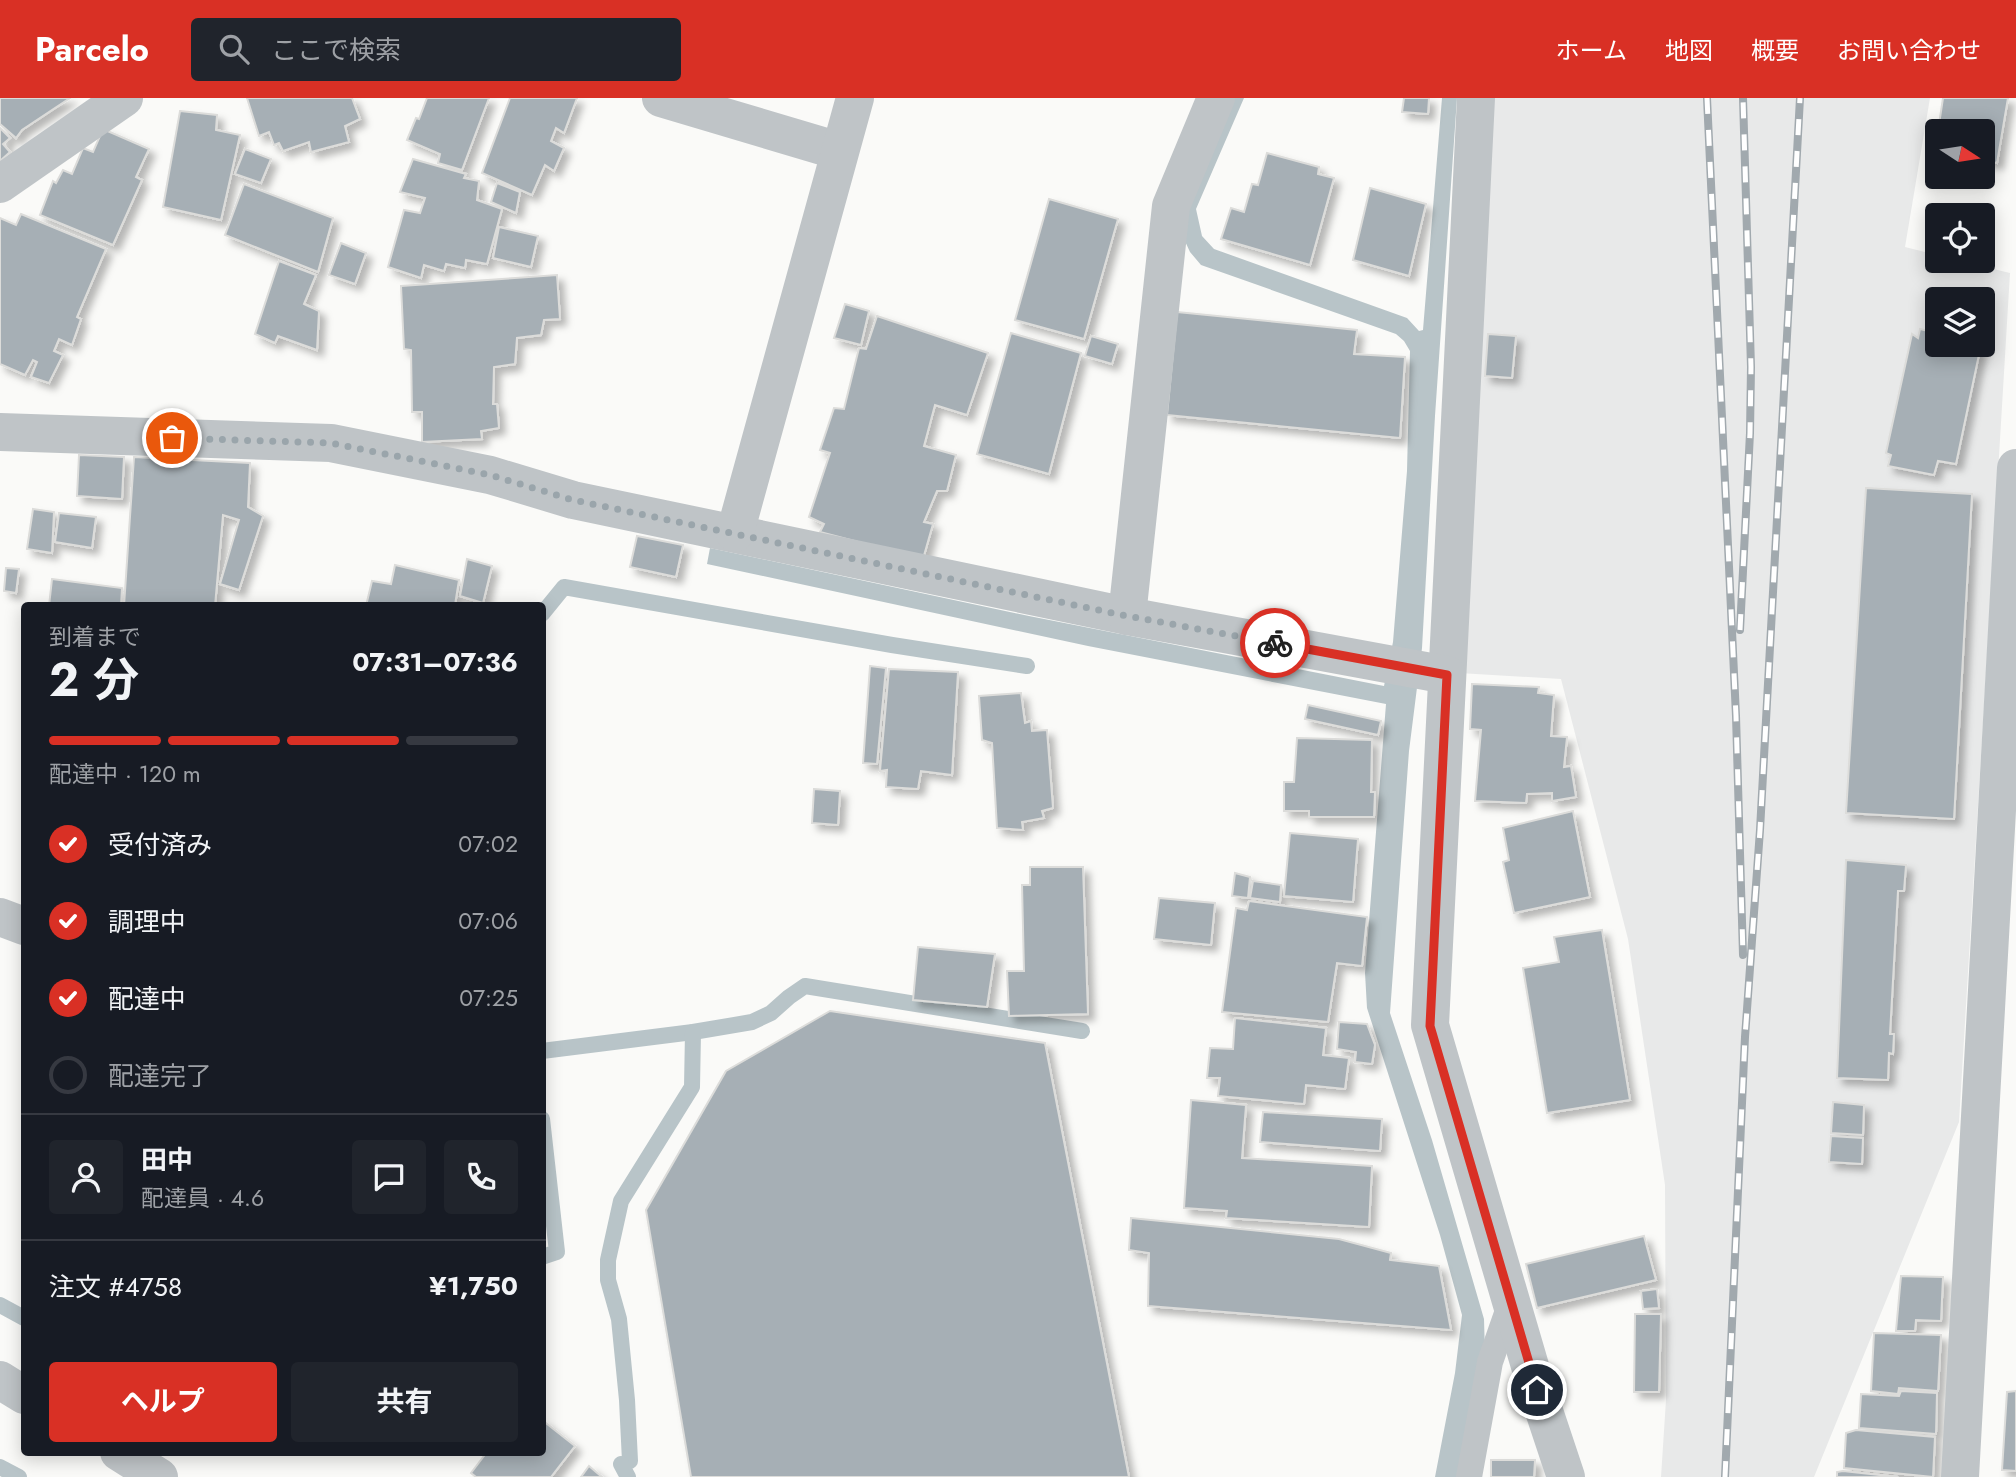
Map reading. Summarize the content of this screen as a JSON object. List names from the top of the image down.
{
  "north": "right",
  "page": {
    "header": "Parcelo",
    "search": "ここで検索",
    "nav": [
      "ホーム",
      "地図",
      "概要",
      "お問い合わせ"
    ],
    "heading": ["2 分", "到着まで", "07:31–07:36"],
    "panel": [
      "田中",
      "配達員 · 4.6",
      "注文 #4758",
      "¥1,750"
    ],
    "bar": "配達中 · 120 m",
    "list": [
      ["受付済み", "07:02"],
      ["調理中", "07:06"],
      ["配達中", "07:25"],
      "配達完了"
    ],
    "buttons": ["ヘルプ", "共有"]
  }
}
